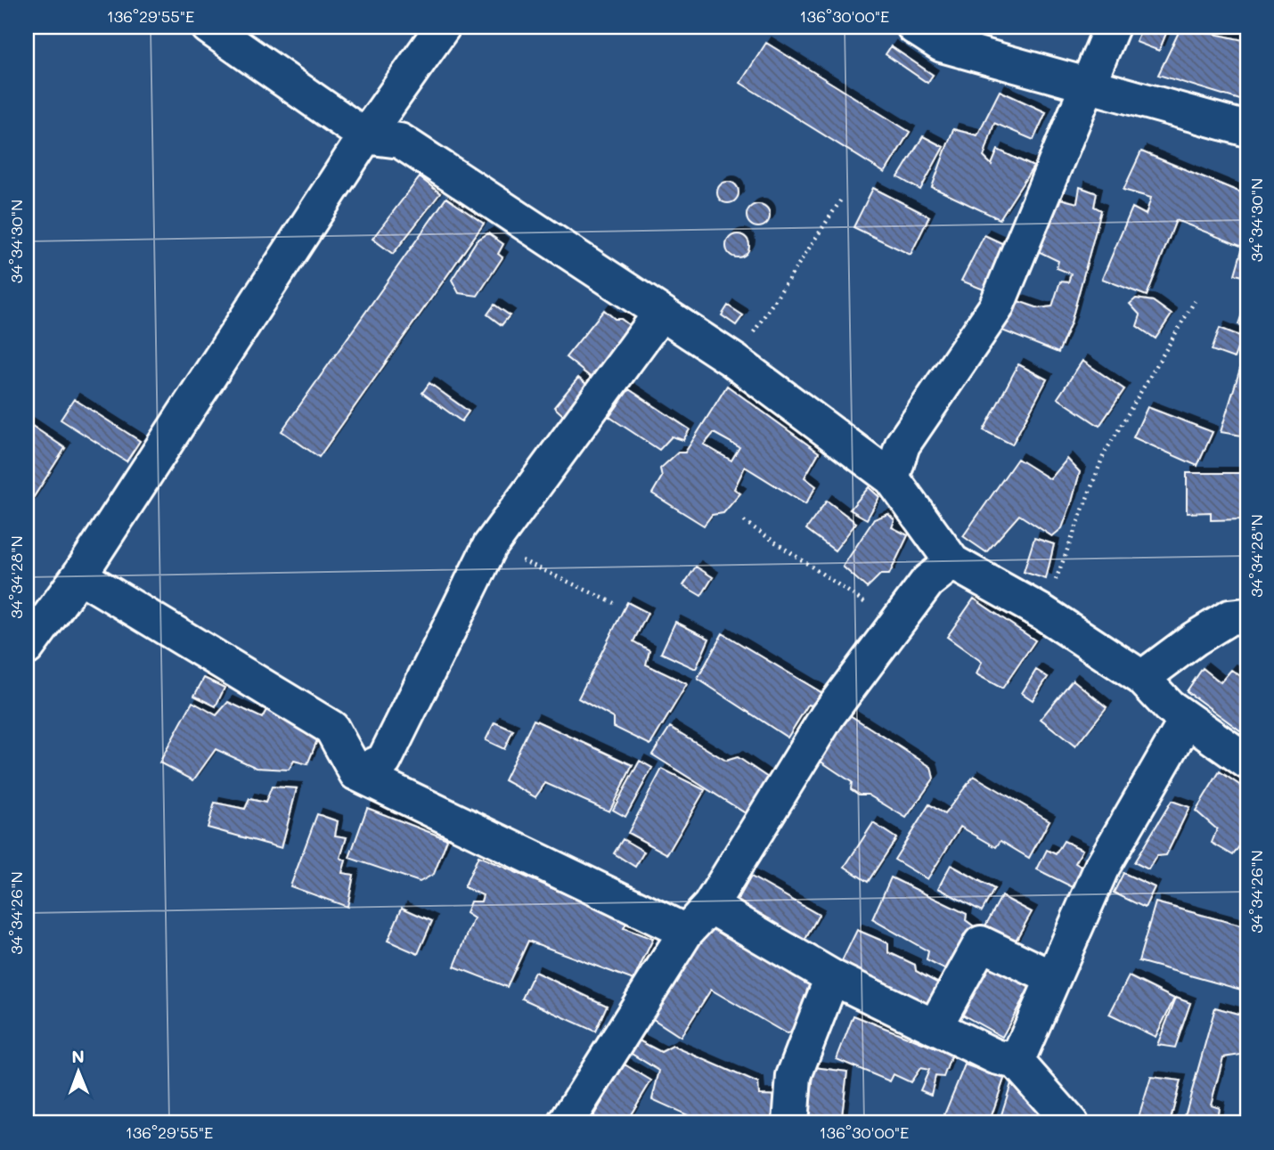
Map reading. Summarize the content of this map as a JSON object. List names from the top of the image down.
{
  "north": "top",
  "coordinates": [
    "136°29'55\"E",
    "136°30'00\"E",
    "34°34'30\"N",
    "34°34'28\"N",
    "34°34'26\"N"
  ]
}
